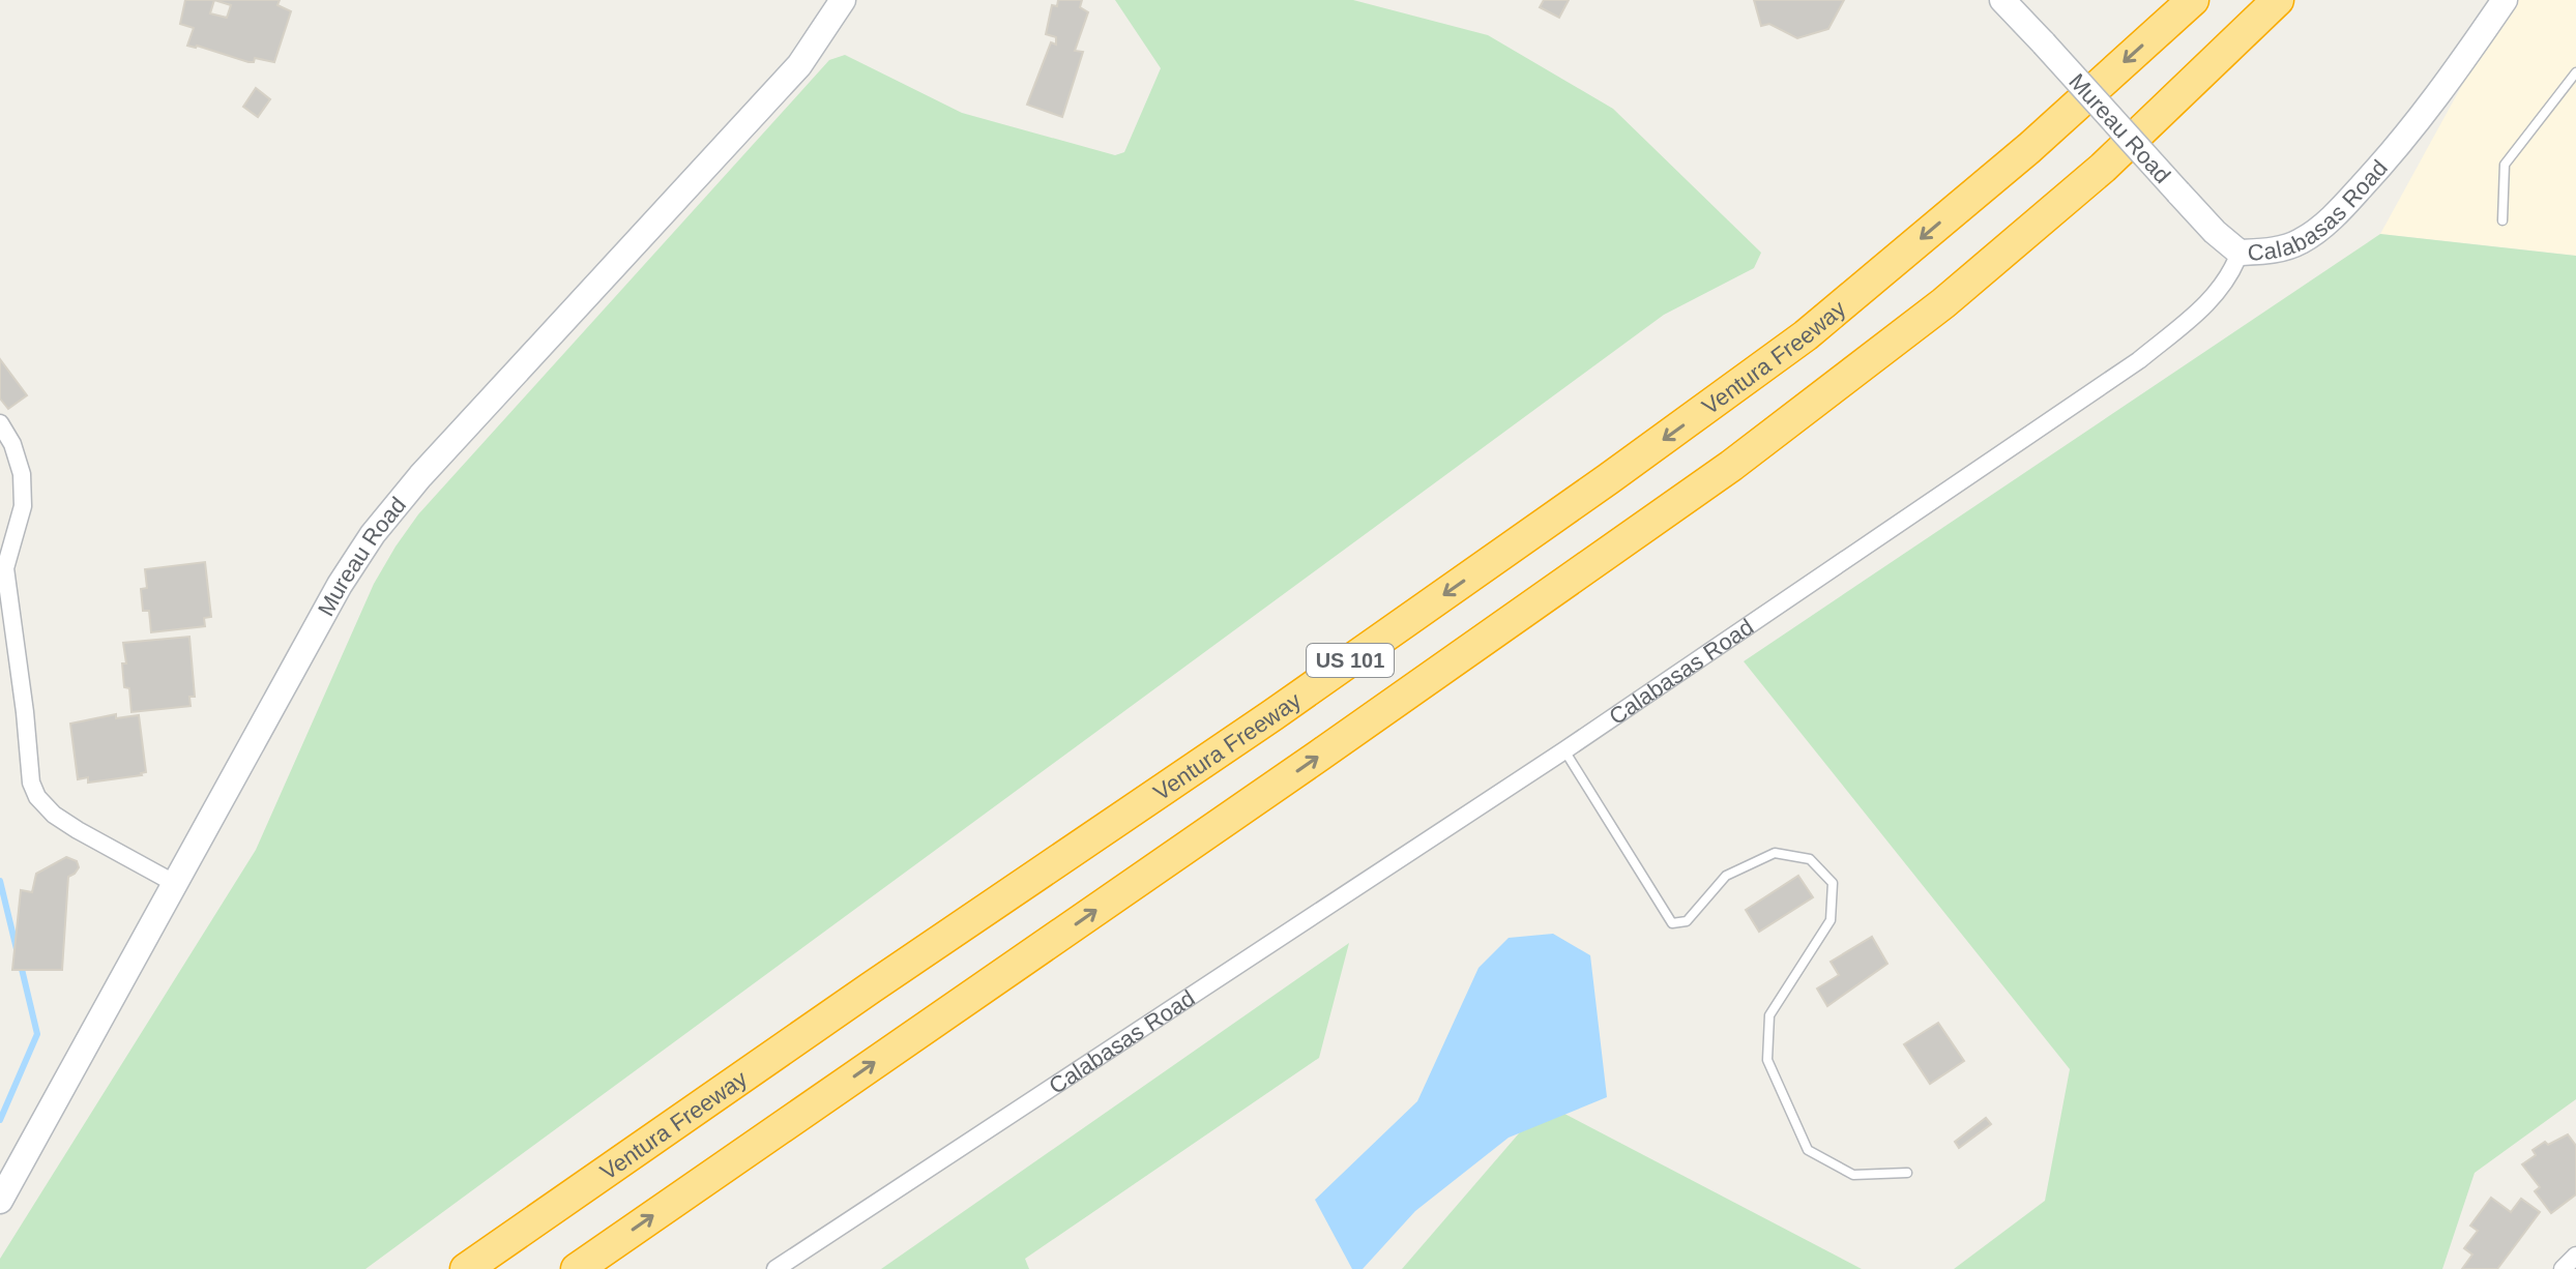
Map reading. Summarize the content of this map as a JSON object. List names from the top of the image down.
{
  "streets": {
    "highway": ["Ventura Freeway", "US 101"],
    "main road": ["Mureau Road", "Calabasas Road"]
  },
  "crossings": [
    ["Mureau Road", "Calabasas Road"]
  ]
}
